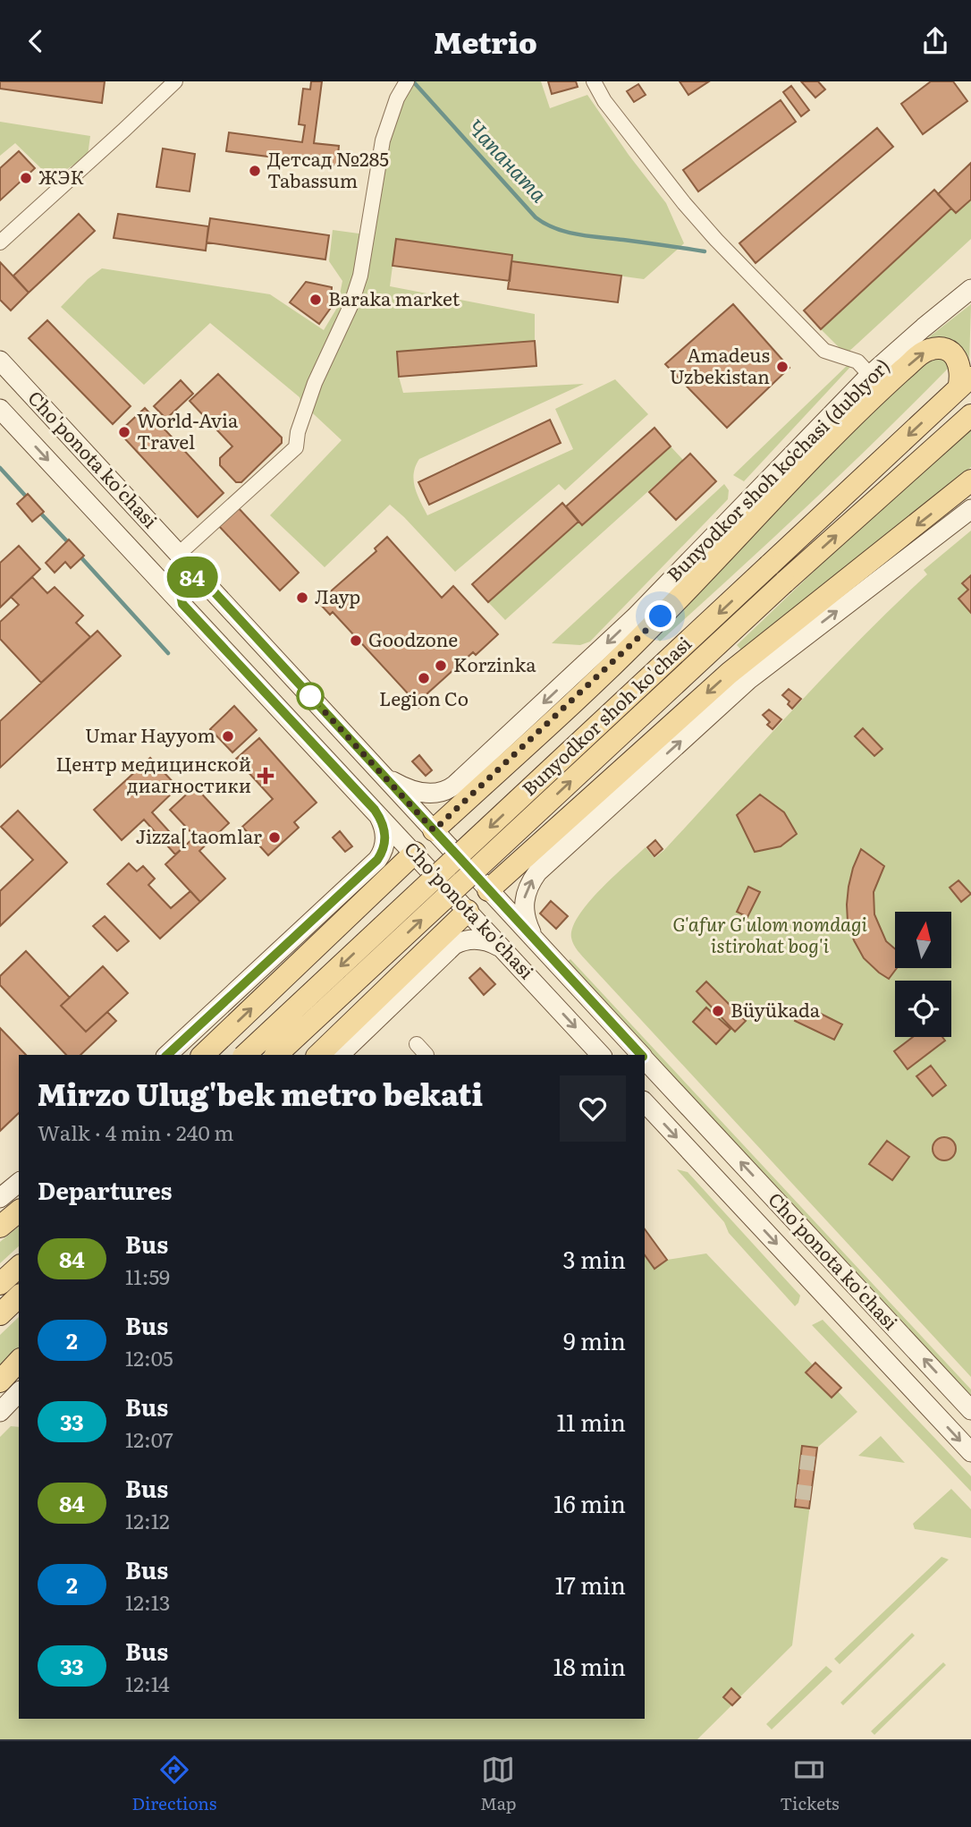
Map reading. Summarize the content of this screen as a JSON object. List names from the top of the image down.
{
  "streets": {
    "main road": ["Cho'ponota ko'chasi", "Bunyodkor shoh koʻchasi (dublyor)", "Bunyodkor shoh ko'chasi"]
  },
  "crossings": [
    ["Cho'ponota ko'chasi", "Bunyodkor shoh koʻchasi (dublyor)"]
  ],
  "water": ["Чапаната"],
  "parks": ["G'afur G'ulom nomdagi istirohat bog'i"],
  "places": {
    "other": [
      "Детсад №285 Tabassum",
      "ЖЭК",
      "Baraka market",
      "Amadeus Uzbekistan",
      "World-Avia Travel",
      "Лаур",
      "Goodzone",
      "Korzinka",
      "Legion Co",
      "Umar Hayyom",
      "Jizza[ taomlar",
      "Büyükada"
    ],
    "health": ["Центр медицинской диагностики"]
  },
  "lines": ["bus line 84"],
  "north": "top",
  "page": {
    "header": "Metrio",
    "on_map": "84",
    "heading": [
      ["Mirzo Ulug'bek metro bekati", "Walk · 4 min · 240 m"],
      "Departures"
    ],
    "list": [
      {
        "mark": "84",
        "name": "Bus",
        "note": "11:59",
        "value": "3 min"
      },
      {
        "mark": "2",
        "name": "Bus",
        "note": "12:05",
        "value": "9 min"
      },
      {
        "mark": "33",
        "name": "Bus",
        "note": "12:07",
        "value": "11 min"
      },
      {
        "mark": "84",
        "name": "Bus",
        "note": "12:12",
        "value": "16 min"
      },
      {
        "mark": "2",
        "name": "Bus",
        "note": "12:13",
        "value": "17 min"
      },
      {
        "mark": "33",
        "name": "Bus",
        "note": "12:14",
        "value": "18 min"
      }
    ],
    "tabs": ["Directions", "Map", "Tickets"]
  }
}
